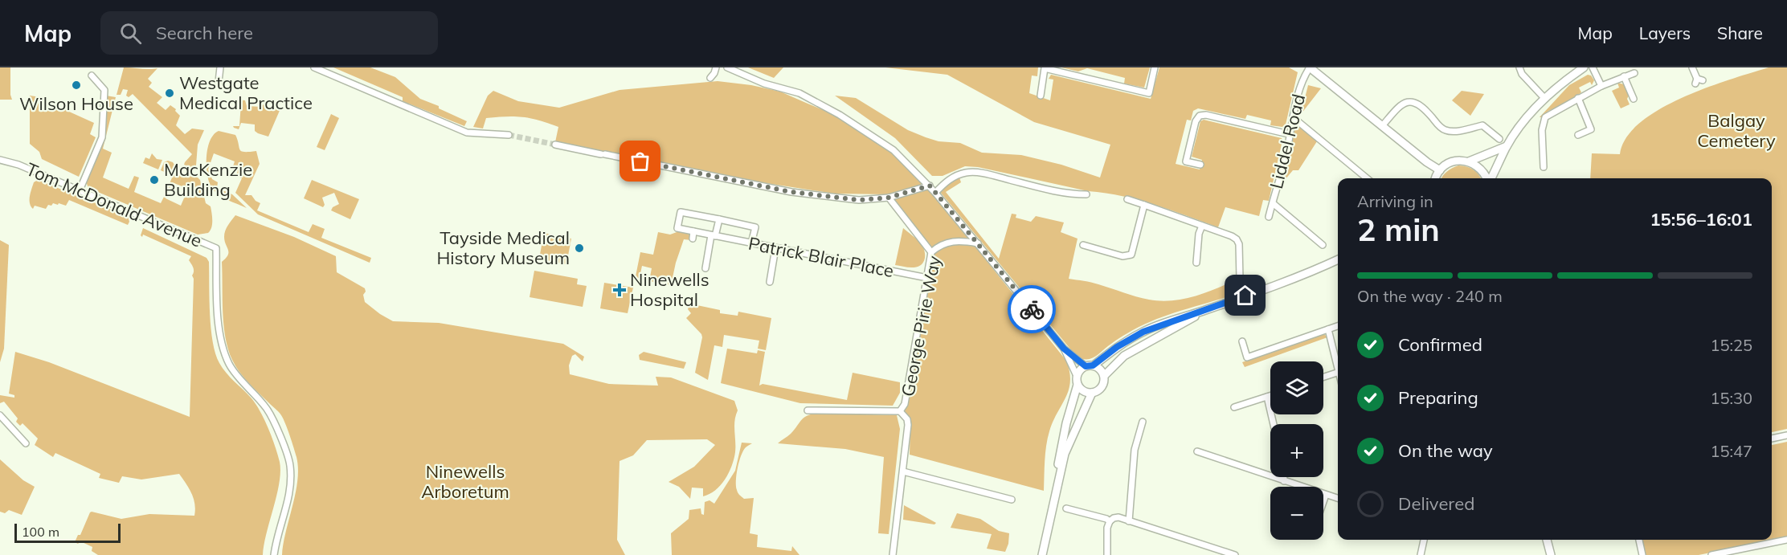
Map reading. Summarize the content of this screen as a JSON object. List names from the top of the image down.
{
  "streets": {
    "street": [
      "Liddel Road",
      "Tom McDonald Avenue",
      "Patrick Blair Place",
      "George Pirie Way"
    ]
  },
  "crossings": [
    ["Patrick Blair Place", "George Pirie Way"]
  ],
  "parks": ["Balgay Cemetery", "Ninewells Arboretum"],
  "places": {
    "other": [
      "Wilson House",
      "Westgate Medical Practice",
      "MacKenzie Building",
      "Tayside Medical History Museum"
    ],
    "health": ["Ninewells Hospital"]
  },
  "scale_bar": "100 m",
  "page": {
    "header": "Map",
    "search": "Search here",
    "nav": ["Map", "Layers", "Share"],
    "heading": ["2 min", "Arriving in", "15:56–16:01"],
    "bar": "On the way · 240 m",
    "list": [
      ["Confirmed", "15:25"],
      ["Preparing", "15:30"],
      ["On the way", "15:47"],
      "Delivered"
    ],
    "map_buttons": ["+", "−"],
    "scale": "100 m"
  }
}
